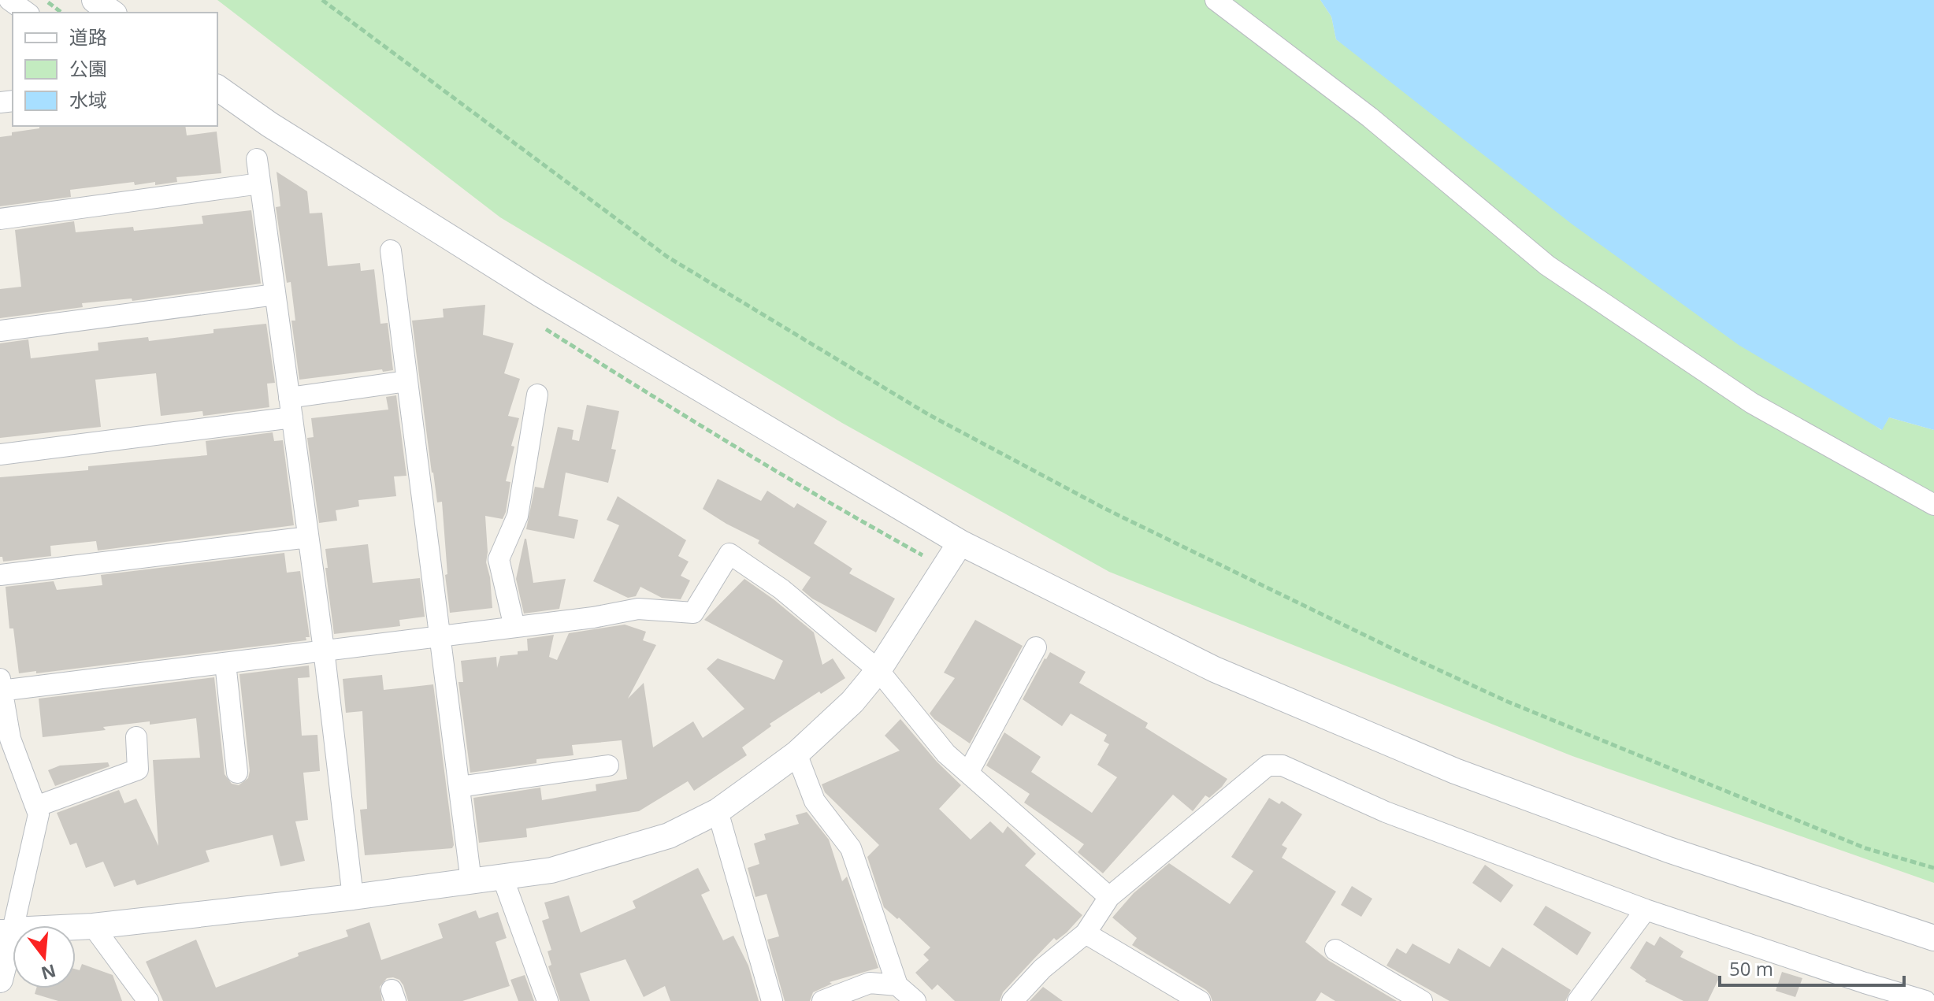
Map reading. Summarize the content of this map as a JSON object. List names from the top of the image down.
{
  "legend": ["道路", "公園", "水域"],
  "scale_bar": "50 m",
  "north": "bottom"
}
